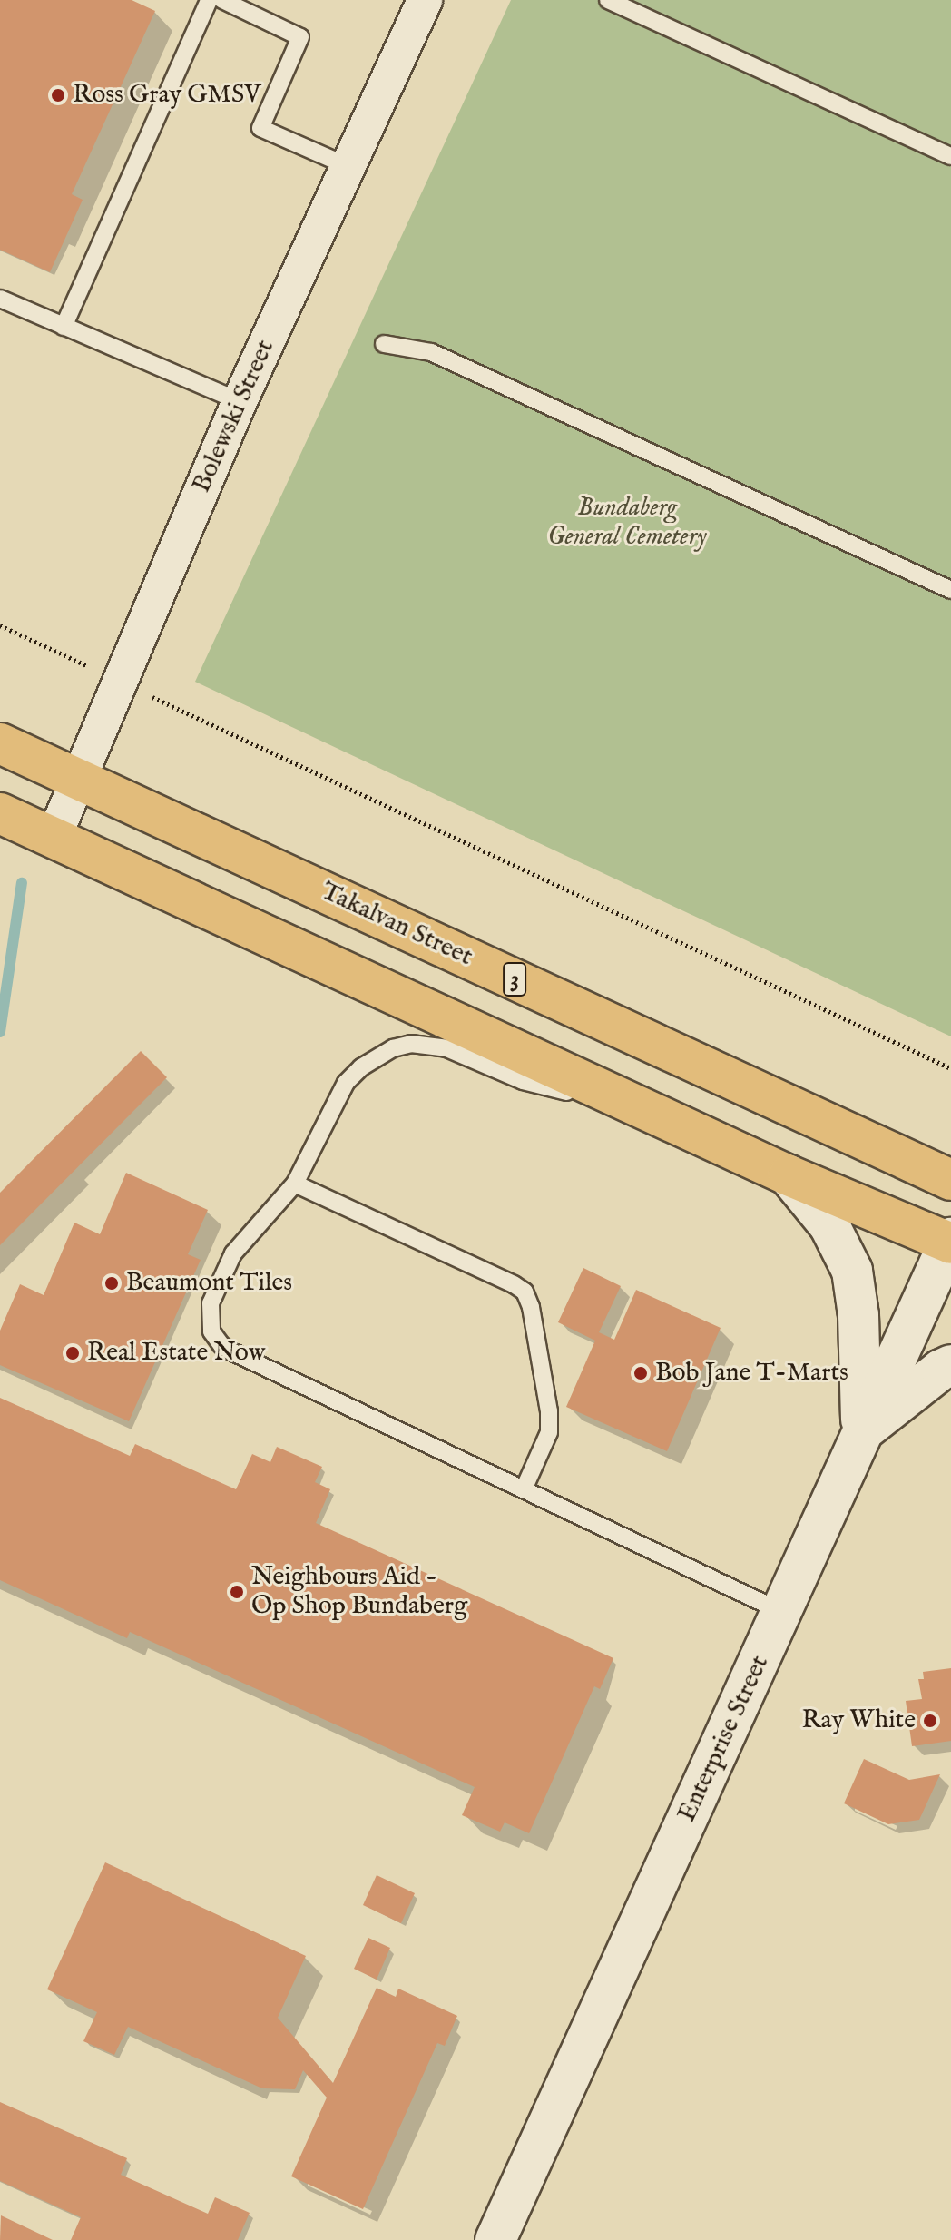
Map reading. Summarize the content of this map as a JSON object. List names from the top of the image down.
{
  "streets": {
    "highway": ["Takalvan Street", "3"],
    "street": ["Bolewski Street", "Enterprise Street"]
  },
  "crossings": [
    ["Bolewski Street", "Takalvan Street"]
  ],
  "parks": ["Bundaberg General Cemetery"],
  "places": [
    "Ross Gray GMSV",
    "Beaumont Tiles",
    "Real Estate Now",
    "Bob Jane T-Marts",
    "Neighbours Aid - Op Shop Bundaberg",
    "Ray White"
  ]
}
